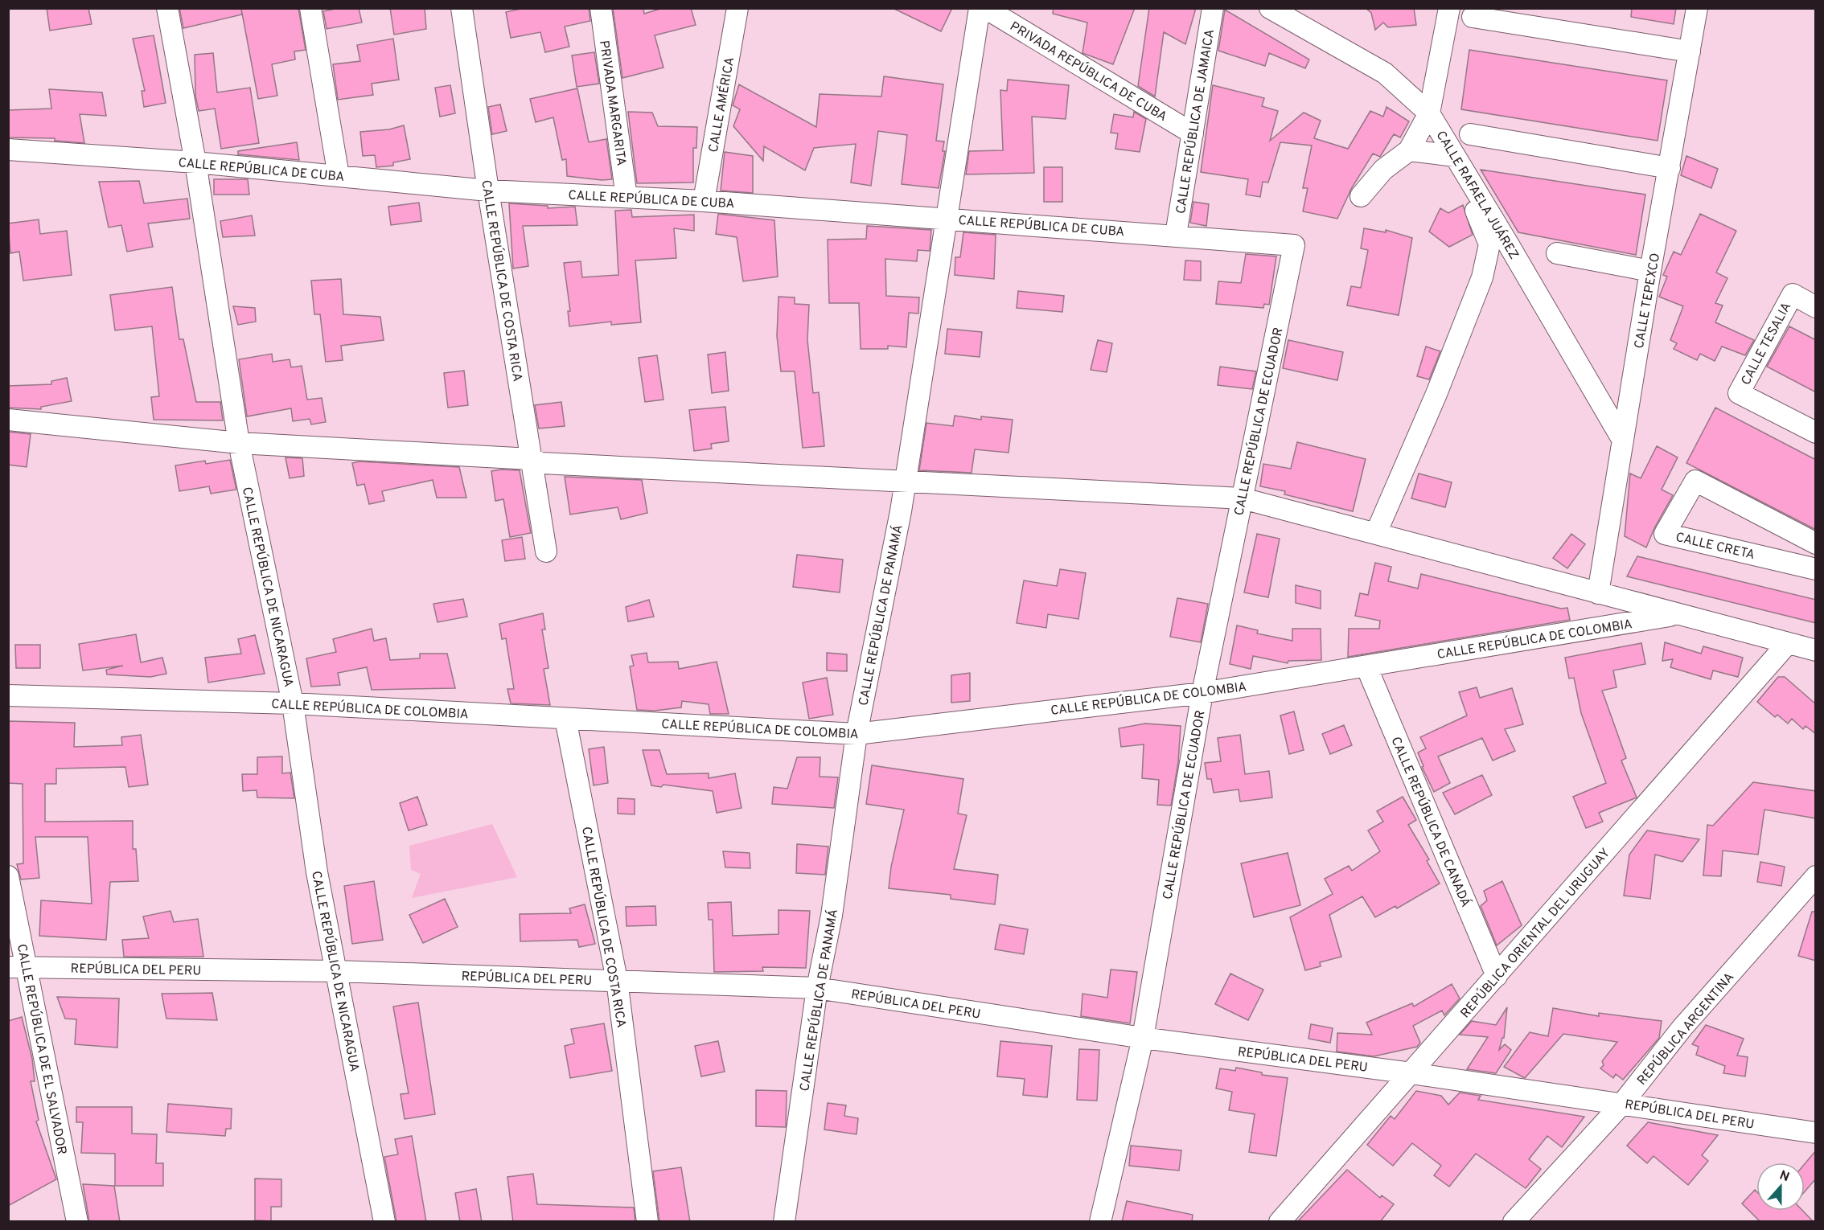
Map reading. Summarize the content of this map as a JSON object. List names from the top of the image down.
{
  "streets": {
    "street": [
      "PRIVADA REPÚBLICA DE CUBA",
      "PRIVADA MARGARITA",
      "CALLE AMÉRICA",
      "CALLE REPÚBLICA DE JAMAICA",
      "CALLE REPÚBLICA DE CUBA",
      "CALLE RAFAELA JUÁREZ",
      "CALLE REPÚBLICA DE COSTA RICA",
      "CALLE TEPEXCO",
      "CALLE TESALIA",
      "CALLE REPÚBLICA DE ECUADOR",
      "CALLE CRETA",
      "CALLE REPÚBLICA DE NICARAGUA",
      "CALLE REPÚBLICA DE PANAMÁ",
      "CALLE REPÚBLICA DE COLOMBIA",
      "CALLE REPÚBLICA DE CANADÁ",
      "REPÚBLICA ORIENTAL DEL URUGUAY",
      "REPÚBLICA DEL PERU",
      "REPÚBLICA ARGENTINA",
      "CALLE REPÚBLICA DE EL SALVADOR"
    ]
  },
  "crossings": [
    ["PRIVADA REPÚBLICA DE CUBA", "CALLE REPÚBLICA DE JAMAICA"],
    ["PRIVADA MARGARITA", "CALLE REPÚBLICA DE CUBA"],
    ["CALLE AMÉRICA", "CALLE REPÚBLICA DE CUBA"],
    ["CALLE REPÚBLICA DE JAMAICA", "CALLE REPÚBLICA DE CUBA"],
    ["CALLE REPÚBLICA DE CUBA", "CALLE REPÚBLICA DE COSTA RICA"],
    ["CALLE REPÚBLICA DE CUBA", "CALLE REPÚBLICA DE ECUADOR"],
    ["CALLE REPÚBLICA DE CUBA", "CALLE REPÚBLICA DE NICARAGUA"],
    ["CALLE REPÚBLICA DE CUBA", "CALLE REPÚBLICA DE PANAMÁ"],
    ["CALLE RAFAELA JUÁREZ", "CALLE TEPEXCO"],
    ["CALLE REPÚBLICA DE COSTA RICA", "CALLE REPÚBLICA DE COLOMBIA"],
    ["CALLE REPÚBLICA DE COSTA RICA", "REPÚBLICA DEL PERU"],
    ["CALLE REPÚBLICA DE ECUADOR", "CALLE REPÚBLICA DE COLOMBIA"],
    ["CALLE REPÚBLICA DE ECUADOR", "REPÚBLICA DEL PERU"],
    ["CALLE REPÚBLICA DE NICARAGUA", "CALLE REPÚBLICA DE COLOMBIA"],
    ["CALLE REPÚBLICA DE NICARAGUA", "REPÚBLICA DEL PERU"],
    ["CALLE REPÚBLICA DE PANAMÁ", "CALLE REPÚBLICA DE COLOMBIA"],
    ["CALLE REPÚBLICA DE PANAMÁ", "REPÚBLICA DEL PERU"],
    ["CALLE REPÚBLICA DE COLOMBIA", "CALLE REPÚBLICA DE CANADÁ"],
    ["CALLE REPÚBLICA DE CANADÁ", "REPÚBLICA ORIENTAL DEL URUGUAY"],
    ["REPÚBLICA ORIENTAL DEL URUGUAY", "REPÚBLICA DEL PERU"],
    ["REPÚBLICA DEL PERU", "REPÚBLICA ARGENTINA"],
    ["REPÚBLICA DEL PERU", "CALLE REPÚBLICA DE EL SALVADOR"]
  ],
  "north": "top"
}
